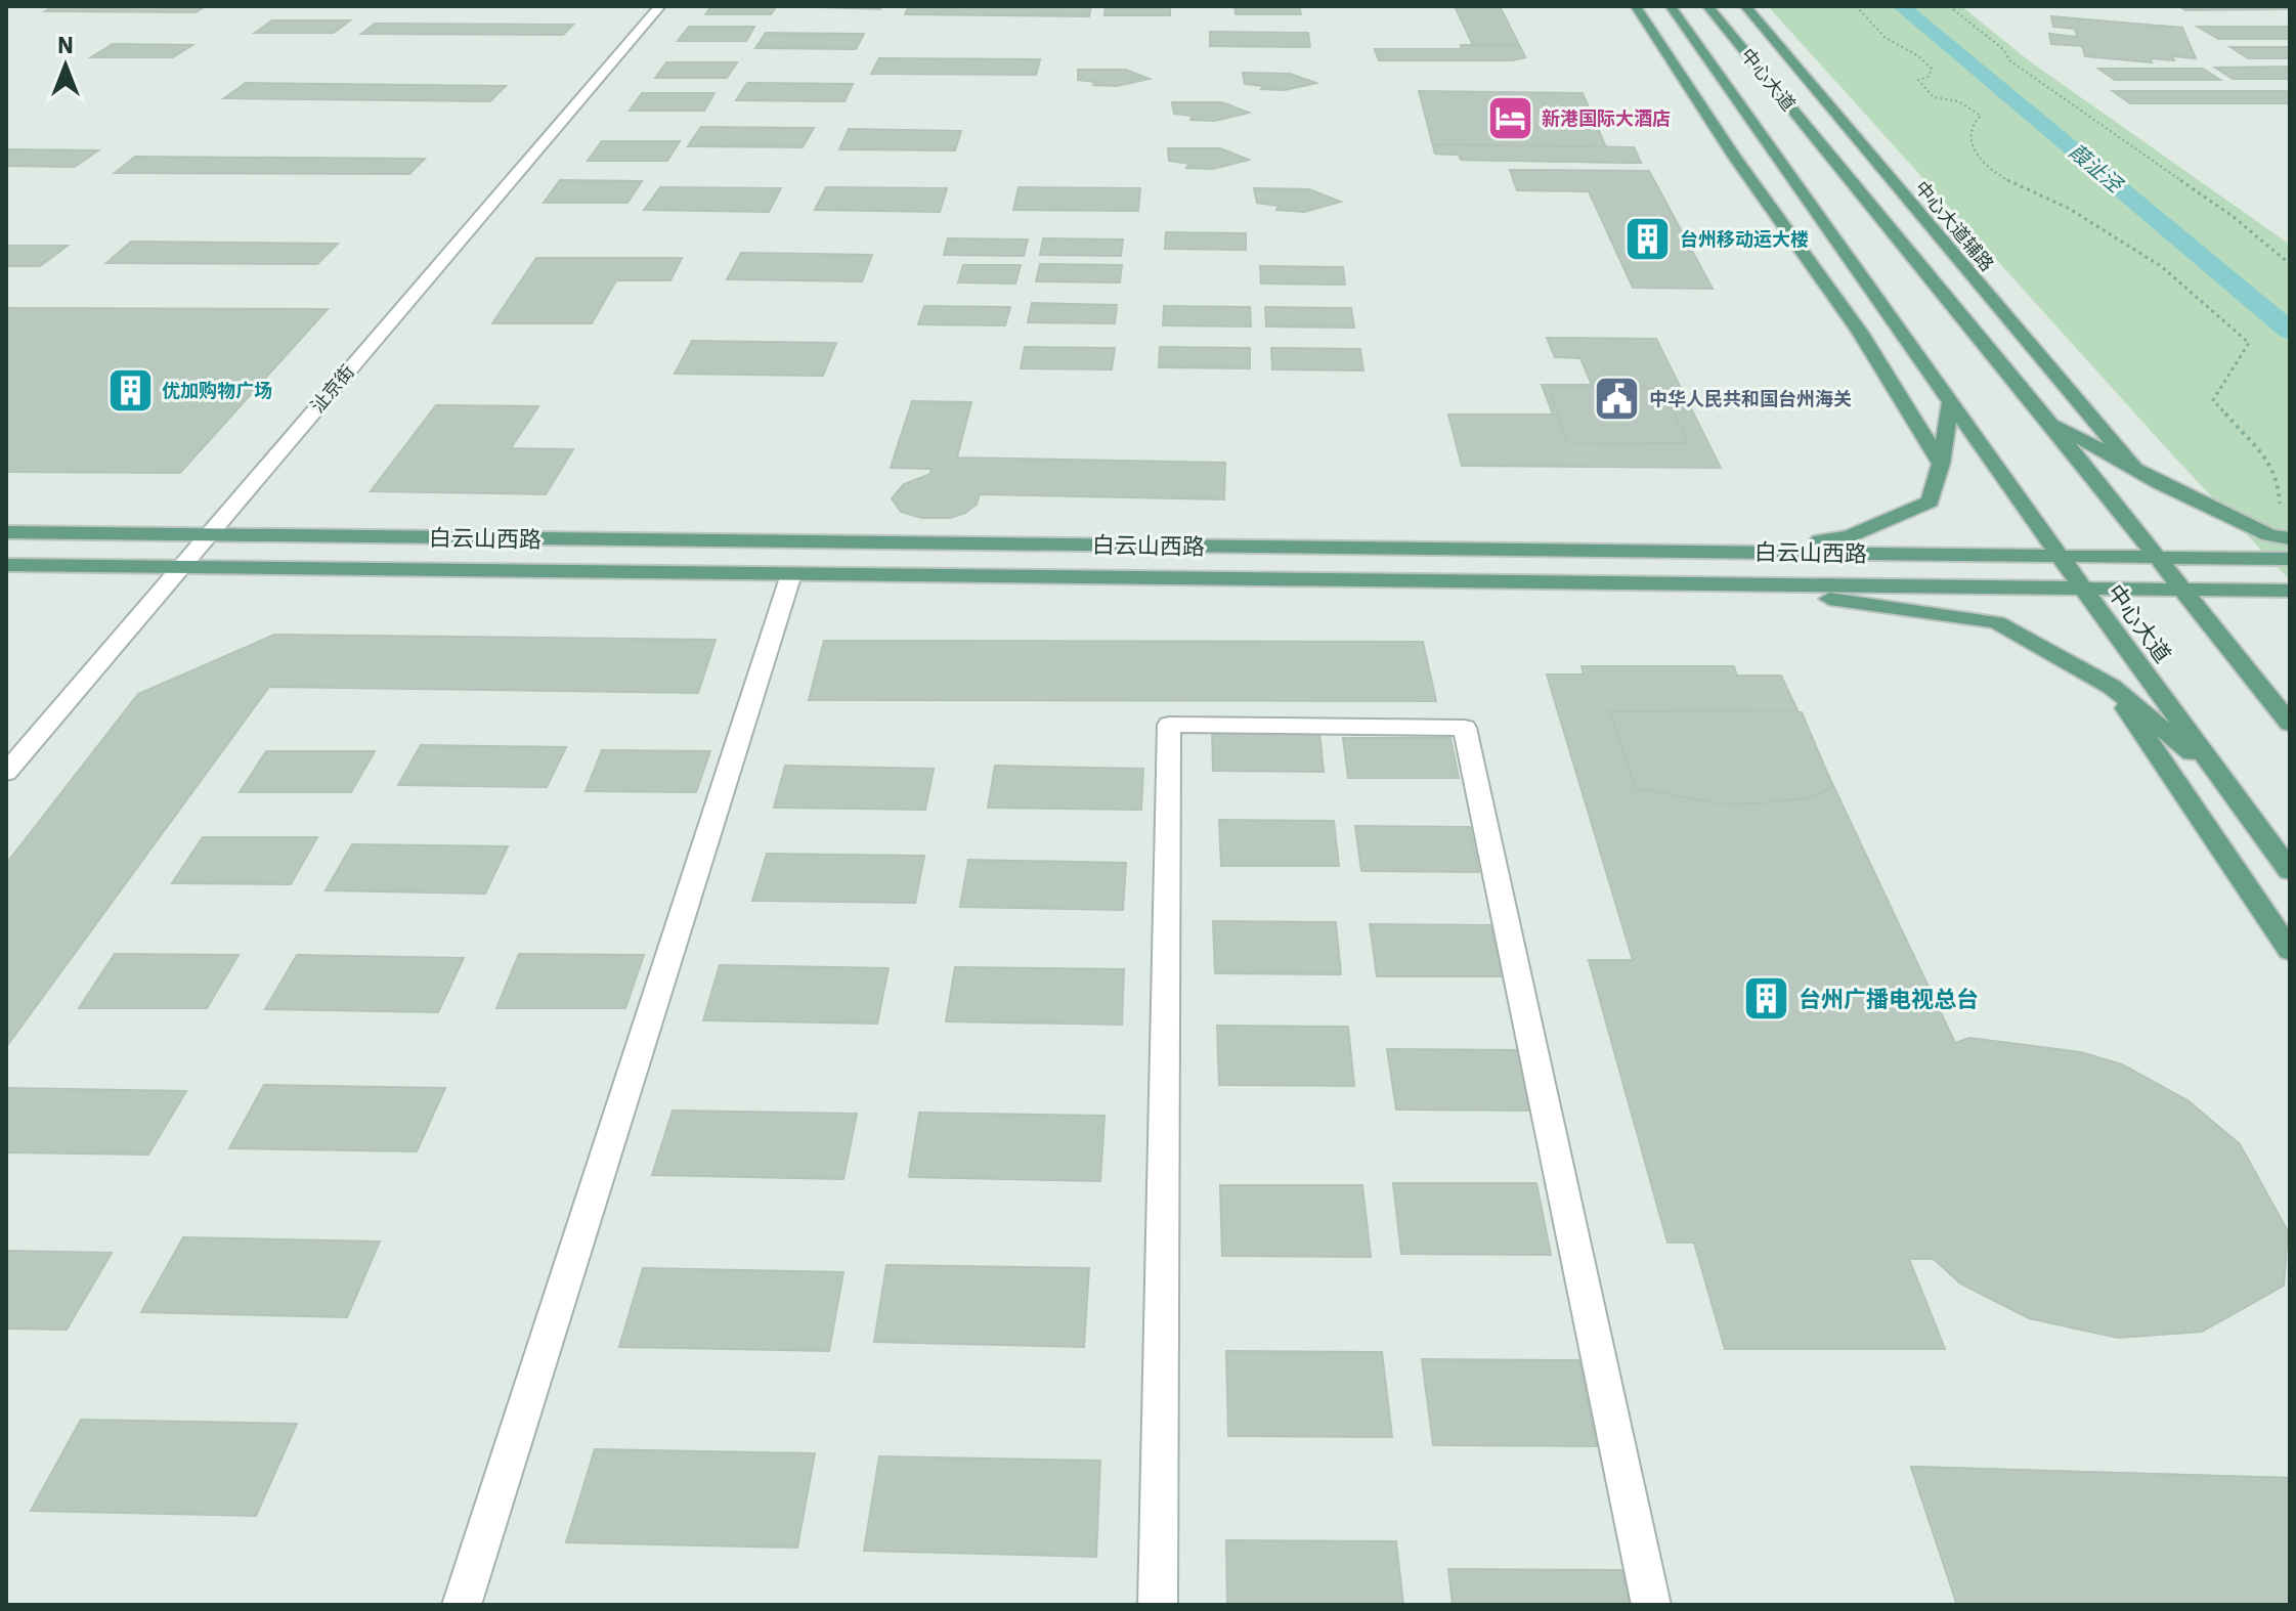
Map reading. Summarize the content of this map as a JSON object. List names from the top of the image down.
{
  "streets": {
    "main road": ["中心大道", "中心大道辅路", "白云山西路"],
    "street": ["沚京街"]
  },
  "crossings": [
    ["中心大道", "中心大道辅路"],
    ["中心大道", "白云山西路"],
    ["沚京街", "白云山西路"]
  ],
  "water": ["葭沚泾"],
  "places": {
    "hotel": ["新港国际大酒店"],
    "building": ["台州移动运大楼", "优加购物广场", "台州广播电视总台"],
    "public building": ["中华人民共和国台州海关"]
  },
  "north": "top"
}
